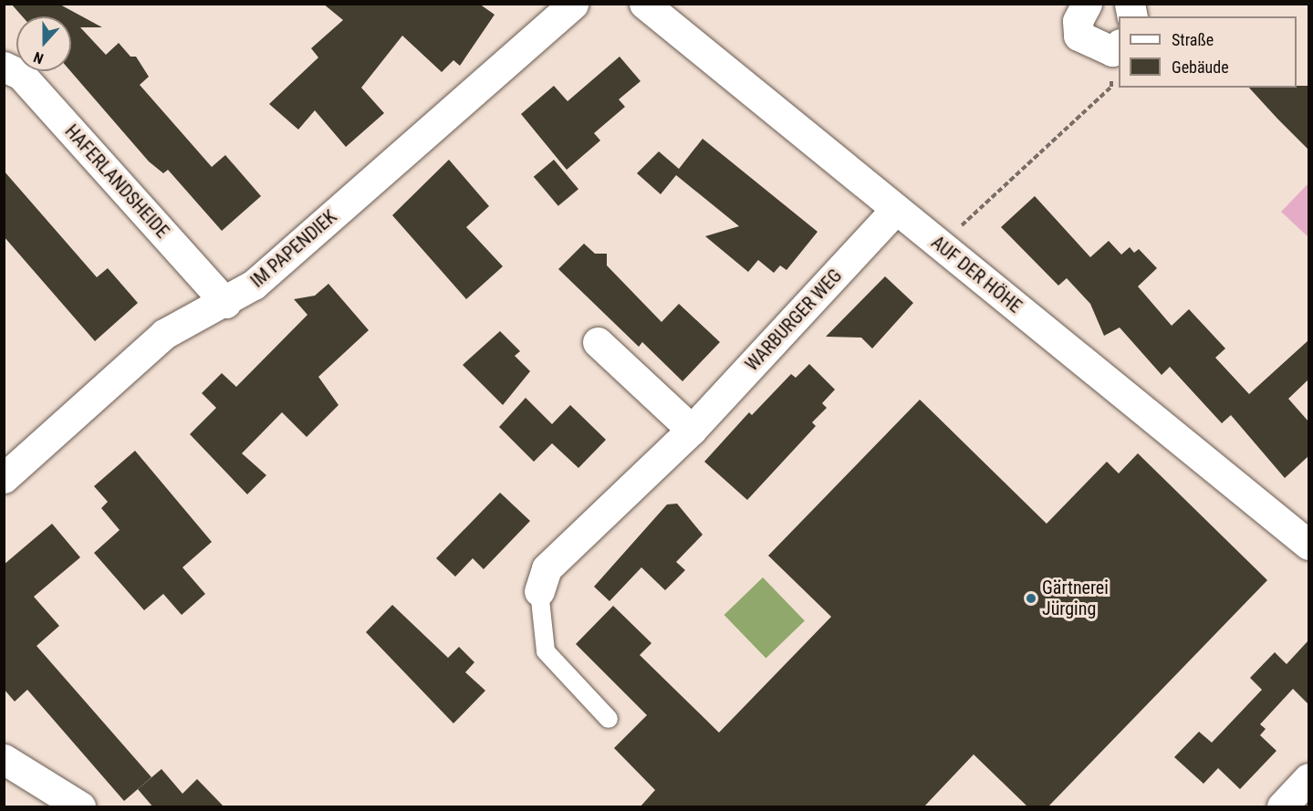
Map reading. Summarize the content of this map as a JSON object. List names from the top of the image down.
{
  "streets": {
    "street": [
      "HAFERLANDSHEIDE",
      "IM PAPENDIEK",
      "AUF DER HÖHE",
      "WARBURGER WEG"
    ]
  },
  "crossings": [
    ["HAFERLANDSHEIDE", "IM PAPENDIEK"],
    ["AUF DER HÖHE", "WARBURGER WEG"]
  ],
  "places": ["Gärtnerei Jürging"],
  "legend": ["Straße", "Gebäude"],
  "north": "bottom"
}
